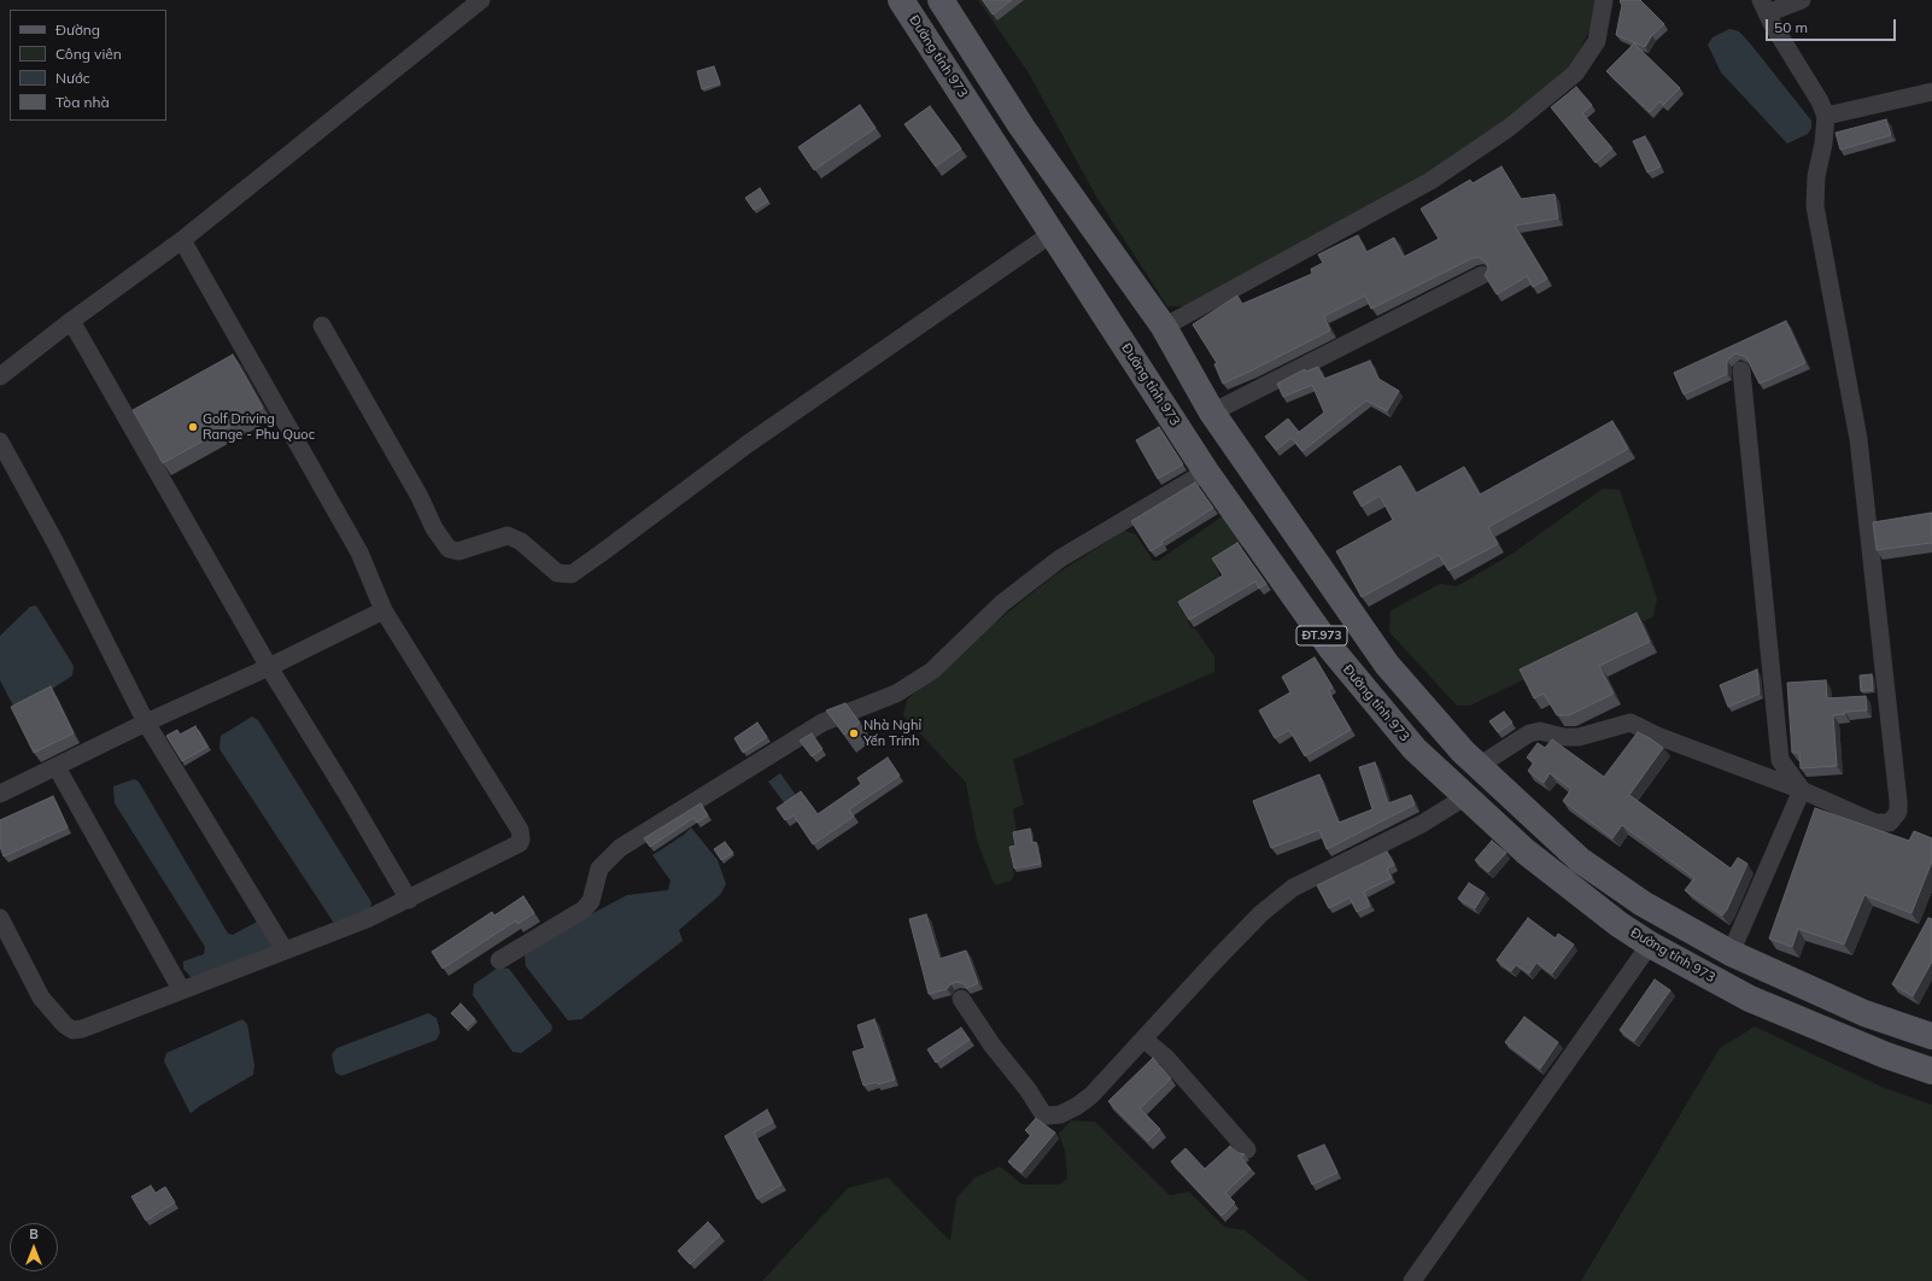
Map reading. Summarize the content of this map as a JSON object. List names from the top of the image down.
{
  "streets": {
    "main road": ["Đường tỉnh 973", "ĐT.973"]
  },
  "places": ["Golf Driving Range - Phu Quoc", "Nhà Nghỉ Yến Trinh"],
  "legend": [
    "Đường",
    "Công viên",
    "Nước",
    "Tòa nhà"
  ],
  "scale_bar": "50 m",
  "north": "top"
}
